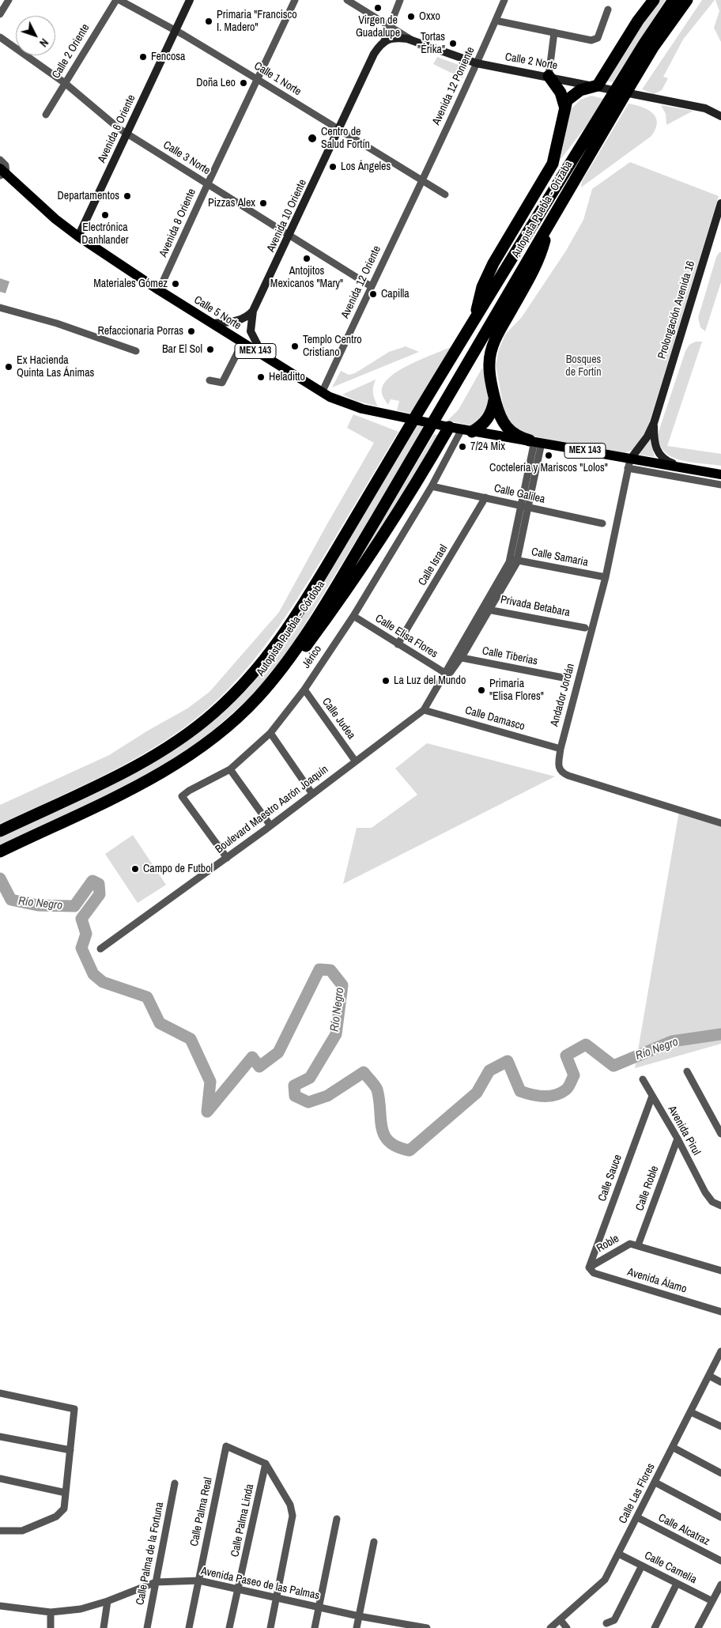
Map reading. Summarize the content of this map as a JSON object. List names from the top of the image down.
{
  "streets": {
    "highway": ["Autopista Puebla - Orizaba", "Autopista Puebla - Córdoba"],
    "main road": ["Calle 5 Norte", "MEX 143"],
    "street": [
      "Calle 2 Oriente",
      "Calle 2 Norte",
      "Calle 1 Norte",
      "Avenida 12 Poniente",
      "Avenida 6 Oriente",
      "Calle 3 Norte",
      "Avenida 10 Oriente",
      "Avenida 8 Oriente",
      "Avenida 12 Oriente",
      "Prolongación Avenida 16",
      "Calle Galilea",
      "Calle Samaria",
      "Calle Israel",
      "Privada Betabara",
      "Calle Elisa Flores",
      "Calle Tiberias",
      "Jérico",
      "Andador Jordán",
      "Calle Judea",
      "Calle Damasco",
      "Boulevard Maestro Aarón Joaquín",
      "Avenida Pirul",
      "Calle Sauce",
      "Calle Roble",
      "Roble",
      "Avenida Álamo",
      "Calle Las Flores",
      "Calle Palma Real",
      "Calle Palma Linda",
      "Calle Alcatraz",
      "Calle Palma de la Fortuna",
      "Calle Camelia",
      "Avenida Paseo de las Palmas"
    ]
  },
  "crossings": [
    ["Calle 2 Oriente", "Calle 3 Norte"],
    ["Calle 2 Norte", "Avenida 12 Poniente"],
    ["Calle 1 Norte", "Avenida 12 Poniente"],
    ["Calle 1 Norte", "Avenida 6 Oriente"],
    ["Calle 1 Norte", "Avenida 10 Oriente"],
    ["Calle 1 Norte", "Avenida 8 Oriente"],
    ["Calle 1 Norte", "Avenida 12 Oriente"],
    ["Avenida 12 Poniente", "Avenida 12 Oriente"],
    ["Avenida 6 Oriente", "Calle 3 Norte"],
    ["Avenida 6 Oriente", "Calle 5 Norte"],
    ["Calle 3 Norte", "Avenida 10 Oriente"],
    ["Calle 3 Norte", "Avenida 8 Oriente"],
    ["Calle 3 Norte", "Avenida 12 Oriente"],
    ["Autopista Puebla - Orizaba", "Autopista Puebla - Córdoba"],
    ["Avenida 8 Oriente", "Calle 5 Norte"],
    ["Avenida 12 Oriente", "Calle 5 Norte"],
    ["Calle 5 Norte", "MEX 143"],
    ["MEX 143", "Jérico"],
    ["MEX 143", "Andador Jordán"],
    ["MEX 143", "Boulevard Maestro Aarón Joaquín"],
    ["Calle Galilea", "Calle Israel"],
    ["Calle Galilea", "Jérico"],
    ["Calle Galilea", "Boulevard Maestro Aarón Joaquín"],
    ["Calle Samaria", "Andador Jordán"],
    ["Calle Samaria", "Boulevard Maestro Aarón Joaquín"],
    ["Calle Israel", "Calle Elisa Flores"],
    ["Privada Betabara", "Boulevard Maestro Aarón Joaquín"],
    ["Calle Elisa Flores", "Jérico"],
    ["Calle Elisa Flores", "Boulevard Maestro Aarón Joaquín"],
    ["Calle Tiberias", "Boulevard Maestro Aarón Joaquín"],
    ["Jérico", "Calle Judea"],
    ["Jérico", "Boulevard Maestro Aarón Joaquín"],
    ["Andador Jordán", "Calle Damasco"],
    ["Calle Judea", "Boulevard Maestro Aarón Joaquín"],
    ["Calle Damasco", "Boulevard Maestro Aarón Joaquín"],
    ["Avenida Pirul", "Calle Sauce"],
    ["Avenida Pirul", "Calle Roble"],
    ["Calle Sauce", "Roble"],
    ["Calle Sauce", "Avenida Álamo"],
    ["Calle Roble", "Roble"],
    ["Roble", "Avenida Álamo"],
    ["Calle Las Flores", "Calle Alcatraz"],
    ["Calle Las Flores", "Calle Camelia"],
    ["Calle Palma Real", "Calle Palma Linda"],
    ["Calle Palma Real", "Avenida Paseo de las Palmas"],
    ["Calle Palma Linda", "Avenida Paseo de las Palmas"],
    ["Calle Palma de la Fortuna", "Avenida Paseo de las Palmas"]
  ],
  "water": ["Río Negro"],
  "parks": ["Bosques de Fortín"],
  "places": [
    "Virgen de Guadalupe",
    "Oxxo",
    "Primaria \"Francisco I. Madero\"",
    "Tortas \"Érika\"",
    "Fencosa",
    "Doña Leo",
    "Centro de Salud Fortín",
    "Los Ángeles",
    "Departamentos",
    "Pizzas Alex",
    "Electrónica Danhlander",
    "Antojitos Mexicanos \"Mary\"",
    "Materiales Gómez",
    "Capilla",
    "Refaccionaria Porras",
    "Templo Centro Cristiano",
    "Bar El Sol",
    "Ex Hacienda Quinta Las Ánimas",
    "Heladitto",
    "7/24 Mix",
    "Coctelería y Mariscos \"Lolos\"",
    "La Luz del Mundo",
    "Primaria \"Elisa Flores\"",
    "Campo de Futbol"
  ],
  "north": "bottom right"
}
